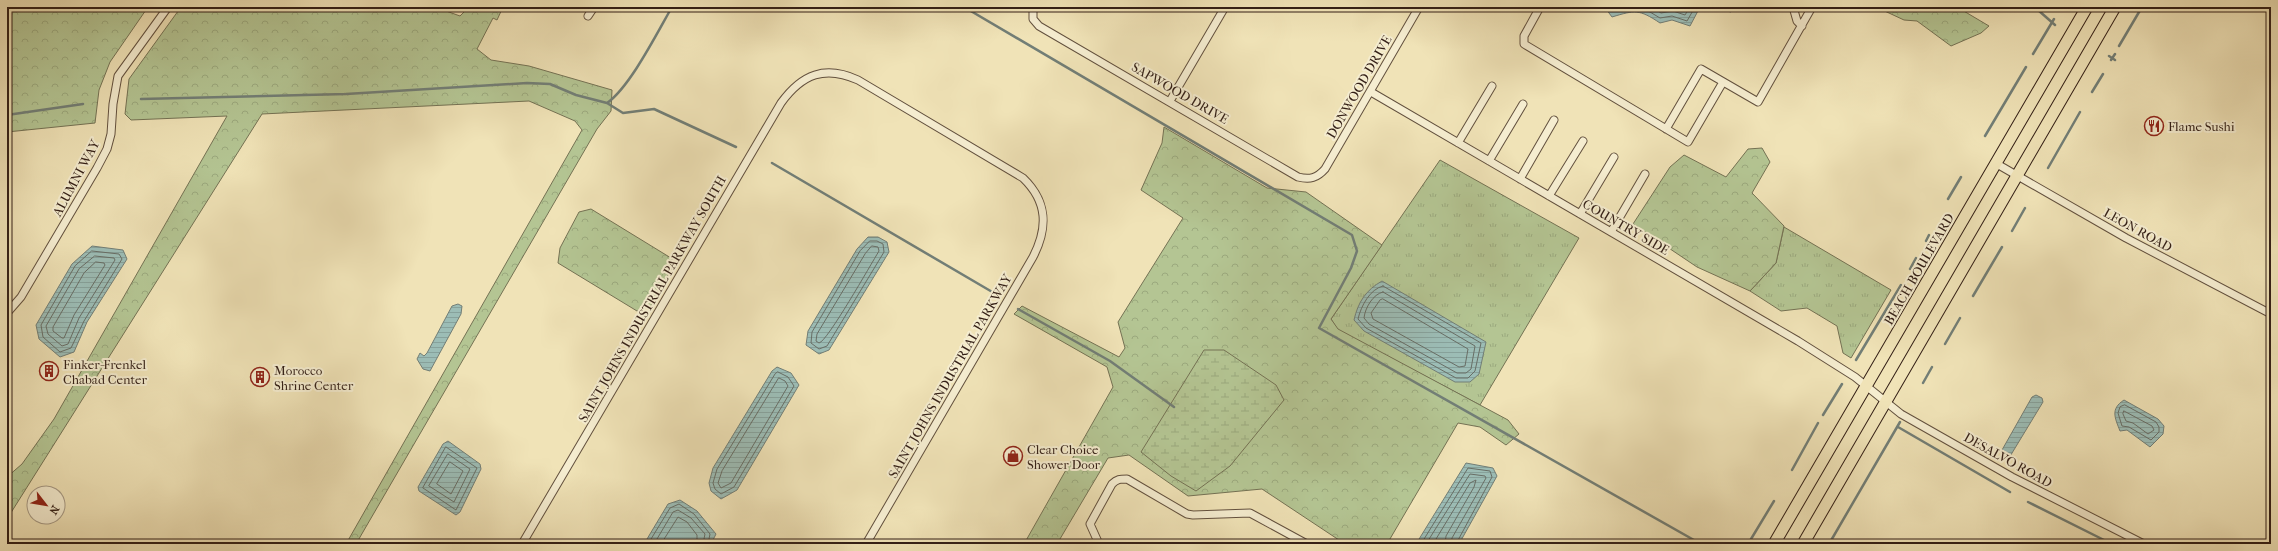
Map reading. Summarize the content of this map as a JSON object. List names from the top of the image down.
{
  "streets": {
    "highway": ["BEACH BOULEVARD"],
    "street": [
      "DONWOOD DRIVE",
      "SAPWOOD DRIVE",
      "ALUMNI WAY",
      "COUNTRY SIDE",
      "LEON ROAD",
      "SAINT JOHNS INDUSTRIAL PARKWAY SOUTH",
      "SAINT JOHNS INDUSTRIAL PARKWAY",
      "DESALVO ROAD"
    ]
  },
  "crossings": [
    ["DONWOOD DRIVE", "SAPWOOD DRIVE"],
    ["DONWOOD DRIVE", "COUNTRY SIDE"],
    ["COUNTRY SIDE", "BEACH BOULEVARD"],
    ["COUNTRY SIDE", "DESALVO ROAD"],
    ["LEON ROAD", "BEACH BOULEVARD"],
    ["BEACH BOULEVARD", "DESALVO ROAD"],
    ["SAINT JOHNS INDUSTRIAL PARKWAY SOUTH", "SAINT JOHNS INDUSTRIAL PARKWAY"]
  ],
  "places": {
    "restaurant": ["Flame Sushi"],
    "building": ["Finker-Frenkel Chabad Center", "Morocco Shrine Center"],
    "shop": ["Clear Choice Shower Door"]
  },
  "north": "bottom right"
}
